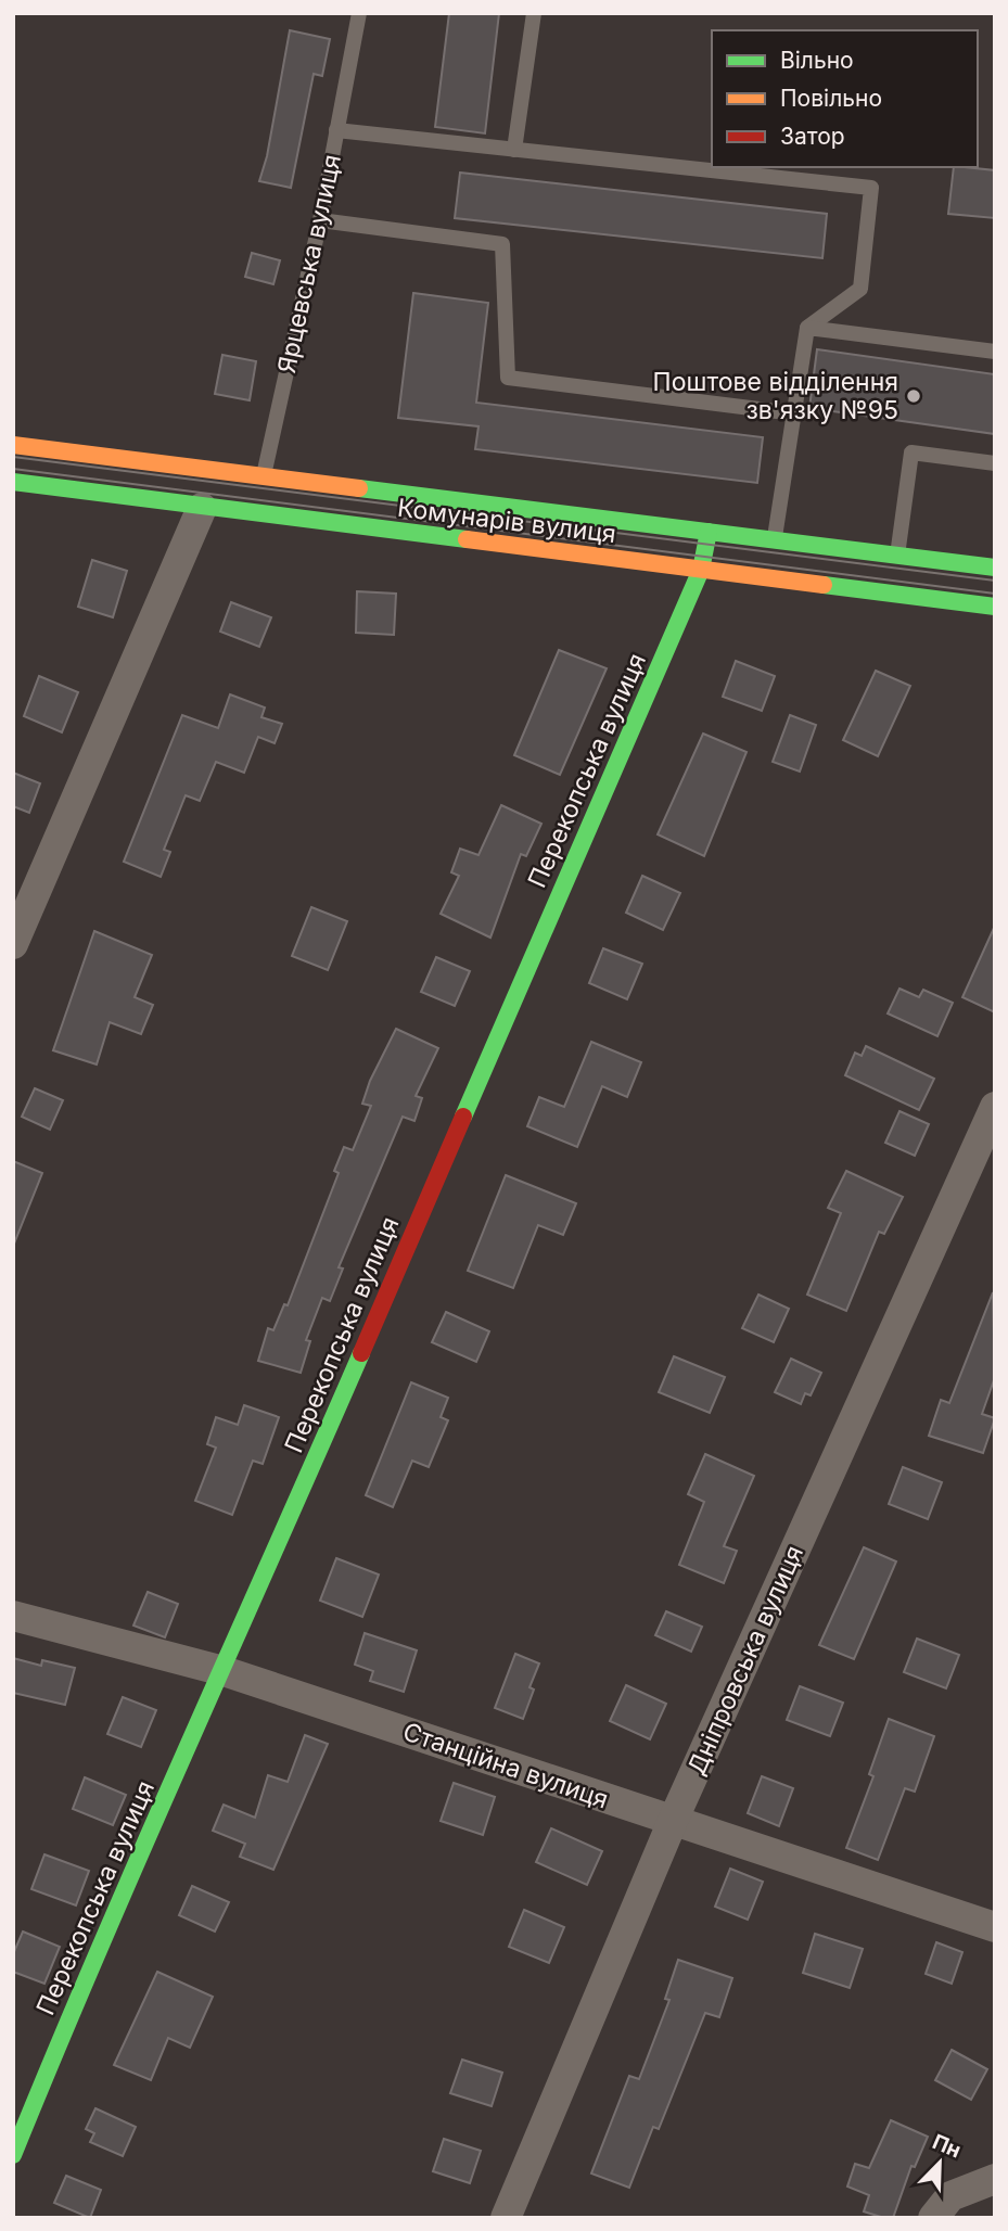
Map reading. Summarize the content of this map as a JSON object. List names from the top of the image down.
{
  "streets": {
    "street": [
      "Комунарів вулиця",
      "Перекопська вулиця",
      "Дніпровська вулиця",
      "Станційна вулиця"
    ],
    "lane": ["Ярцевська вулиця"]
  },
  "crossings": [
    ["Ярцевська вулиця", "Комунарів вулиця"],
    ["Комунарів вулиця", "Перекопська вулиця"],
    ["Перекопська вулиця", "Станційна вулиця"],
    ["Дніпровська вулиця", "Станційна вулиця"]
  ],
  "places": ["Поштове відділення зв'язку №95"],
  "legend": ["Вільно", "Повільно", "Затор"],
  "north": "top right"
}
